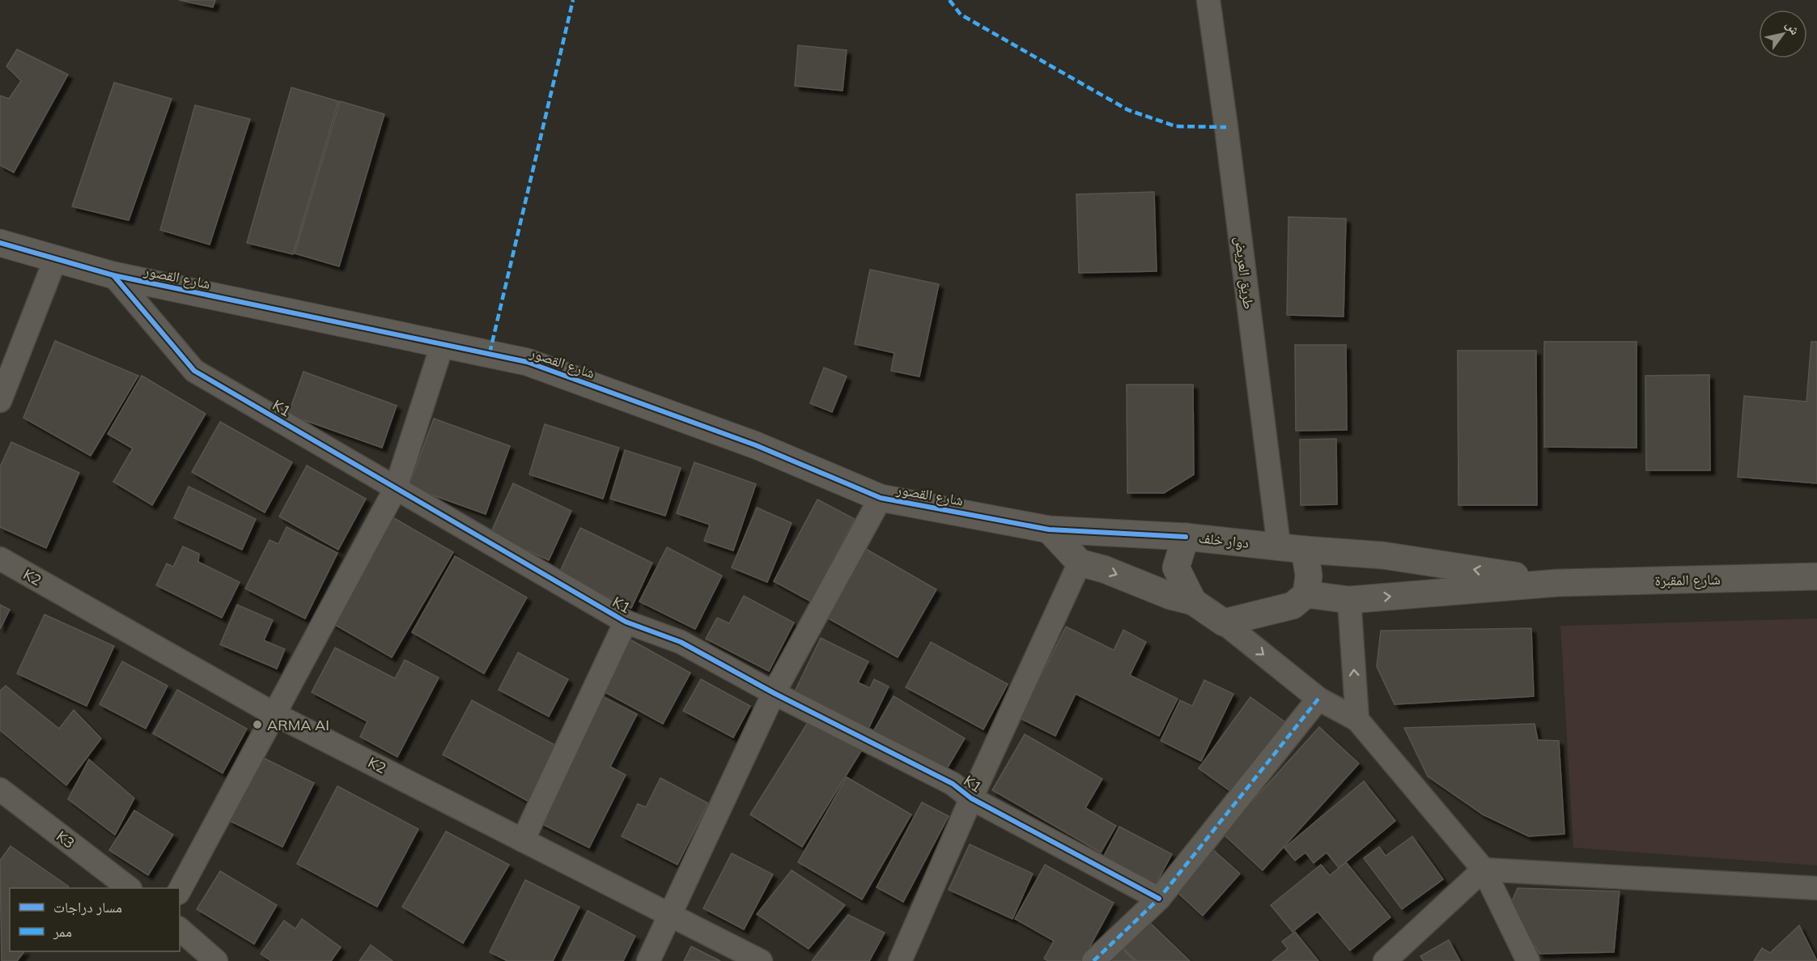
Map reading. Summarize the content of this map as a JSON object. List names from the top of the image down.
{
  "streets": {
    "street": [
      "طريق العريض",
      "شارع القصور",
      "K1",
      "دوار خلف",
      "K2",
      "شارع المقبرة",
      "K3"
    ]
  },
  "crossings": [
    ["طريق العريض", "دوار خلف"],
    ["شارع القصور", "K1"],
    ["شارع القصور", "دوار خلف"],
    ["دوار خلف", "شارع المقبرة"]
  ],
  "places": ["ARMA AI"],
  "legend": ["مسار دراجات", "ممر"],
  "north": "top right"
}
